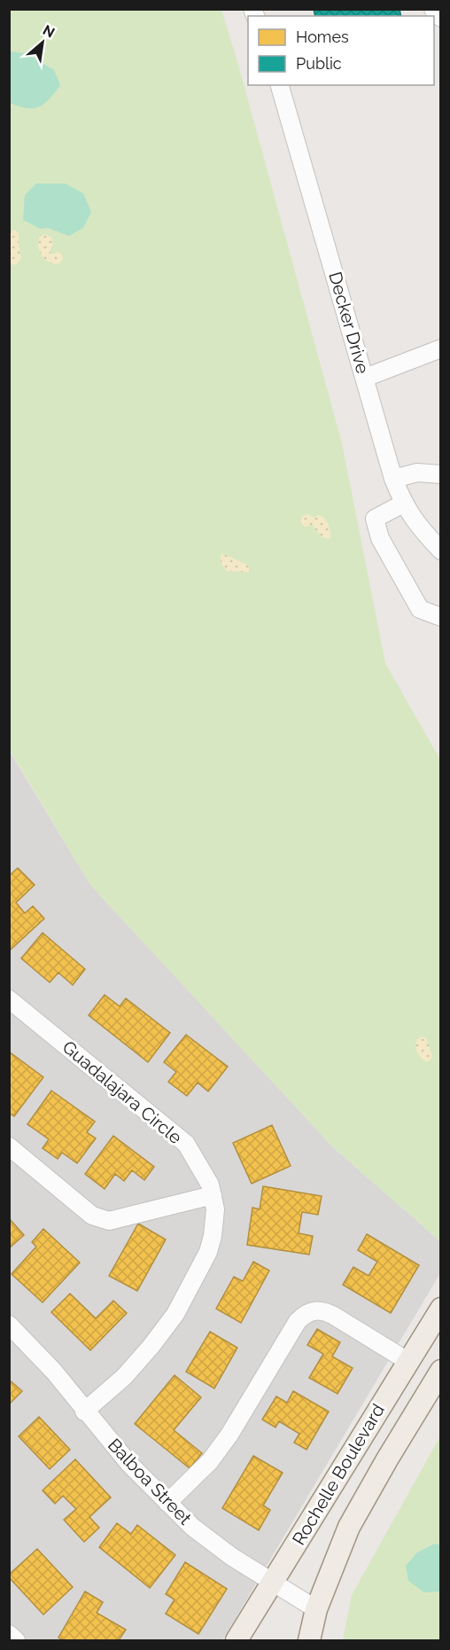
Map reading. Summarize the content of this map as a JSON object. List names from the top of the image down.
{
  "streets": {
    "main road": ["Rochelle Boulevard"],
    "street": ["Decker Drive", "Guadalajara Circle", "Balboa Street"]
  },
  "crossings": [
    ["Guadalajara Circle", "Balboa Street"],
    ["Rochelle Boulevard", "Balboa Street"]
  ],
  "legend": ["Homes", "Public"],
  "north": "top right"
}
